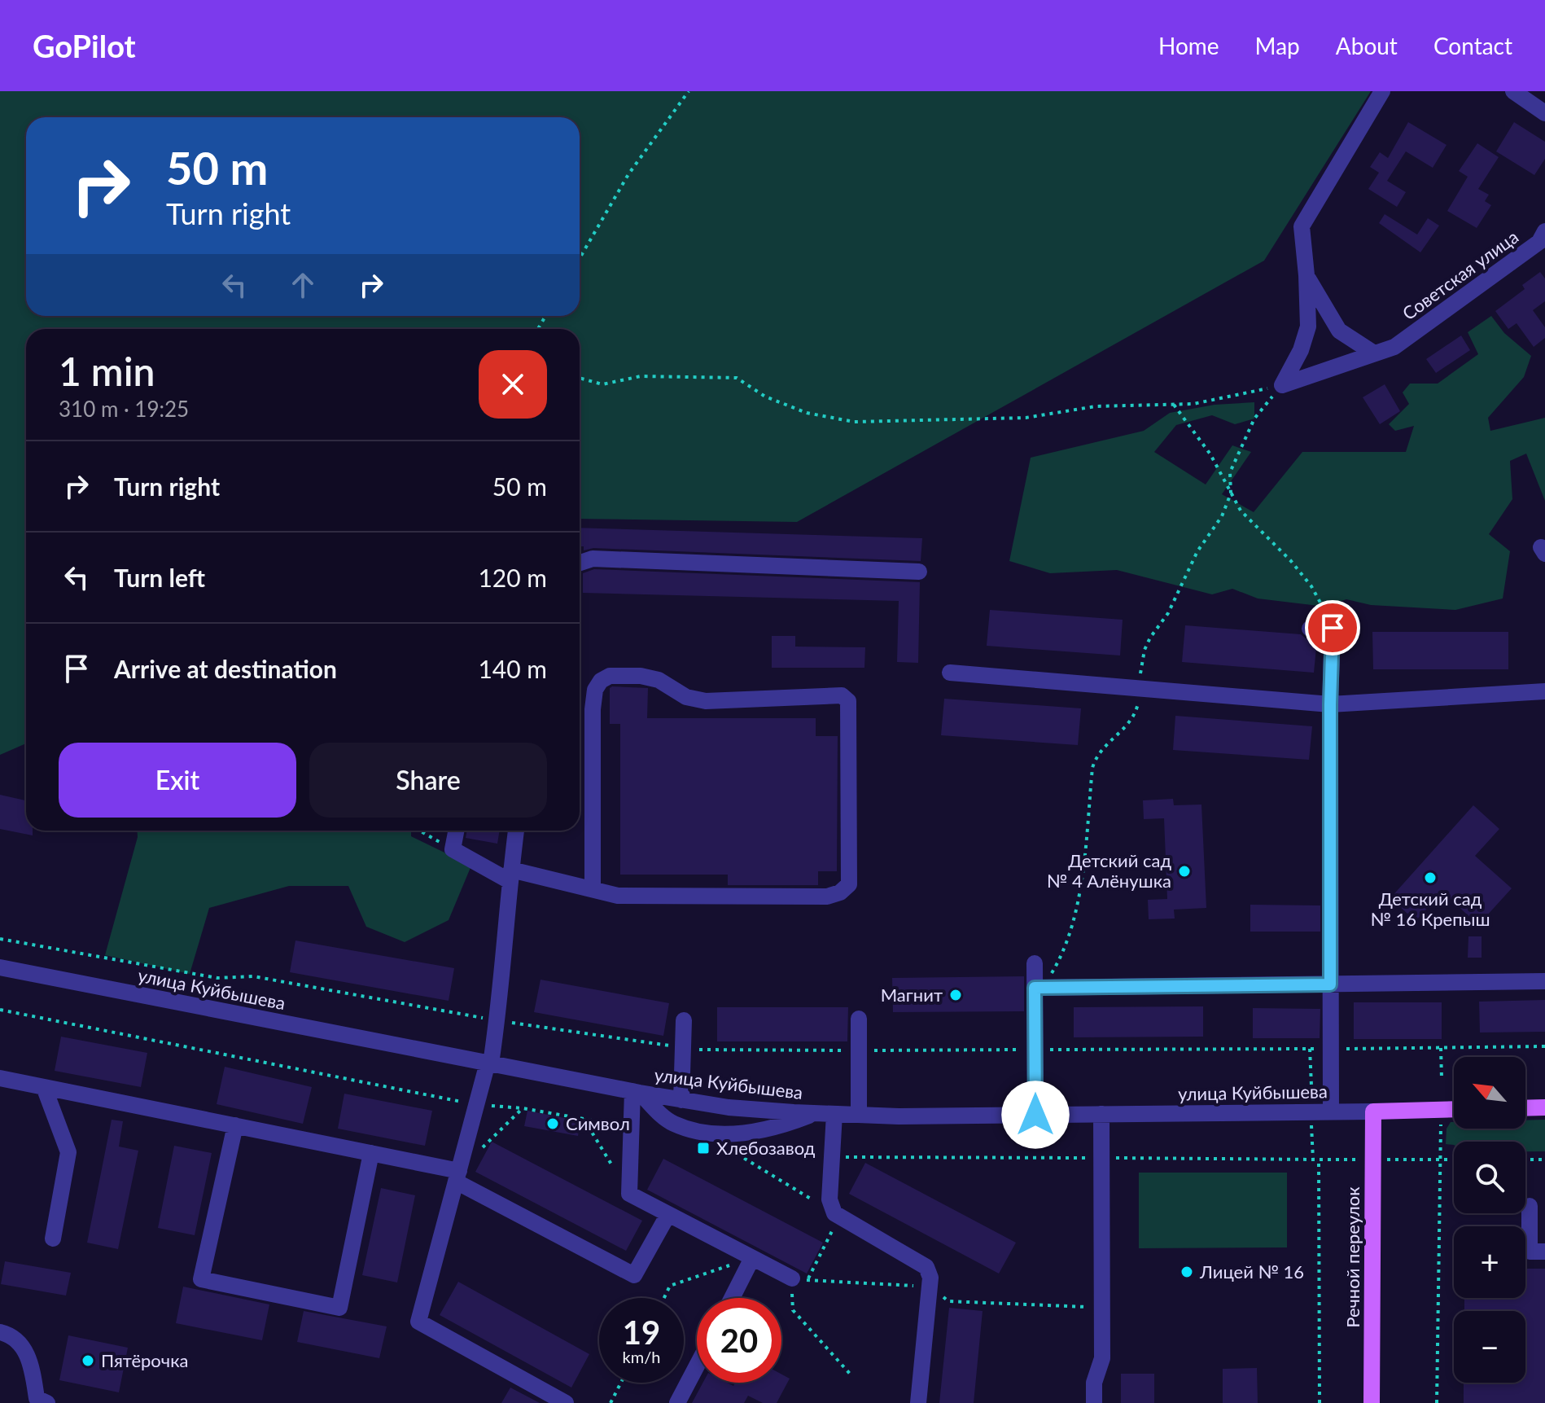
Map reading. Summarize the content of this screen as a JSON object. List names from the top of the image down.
{
  "streets": {
    "main road": ["улица Куйбышева", "Речной переулок"],
    "street": ["Советская улица"]
  },
  "crossings": [
    ["улица Куйбышева", "Речной переулок"]
  ],
  "places": {
    "other": [
      "Детский сад № 4 Алёнушка",
      "Детский сад № 16 Крепыш",
      "Магнит",
      "Символ",
      "Лицей № 16",
      "Пятёрочка"
    ],
    "transit": ["Хлебозавод"]
  },
  "north": "top left",
  "page": {
    "header": "GoPilot",
    "nav": [
      "Home",
      "Map",
      "About",
      "Contact"
    ],
    "turn": ["50 m", "Turn right"],
    "heading": ["1 min", "310 m · 19:25"],
    "list": [
      {
        "name": "Turn right",
        "value": "50 m"
      },
      {
        "name": "Turn left",
        "value": "120 m"
      },
      {
        "name": "Arrive at destination",
        "value": "140 m"
      }
    ],
    "buttons": ["Exit", "Share"],
    "map_buttons": ["+", "−"],
    "speed": "19 km/h",
    "limit": "20"
  }
}
